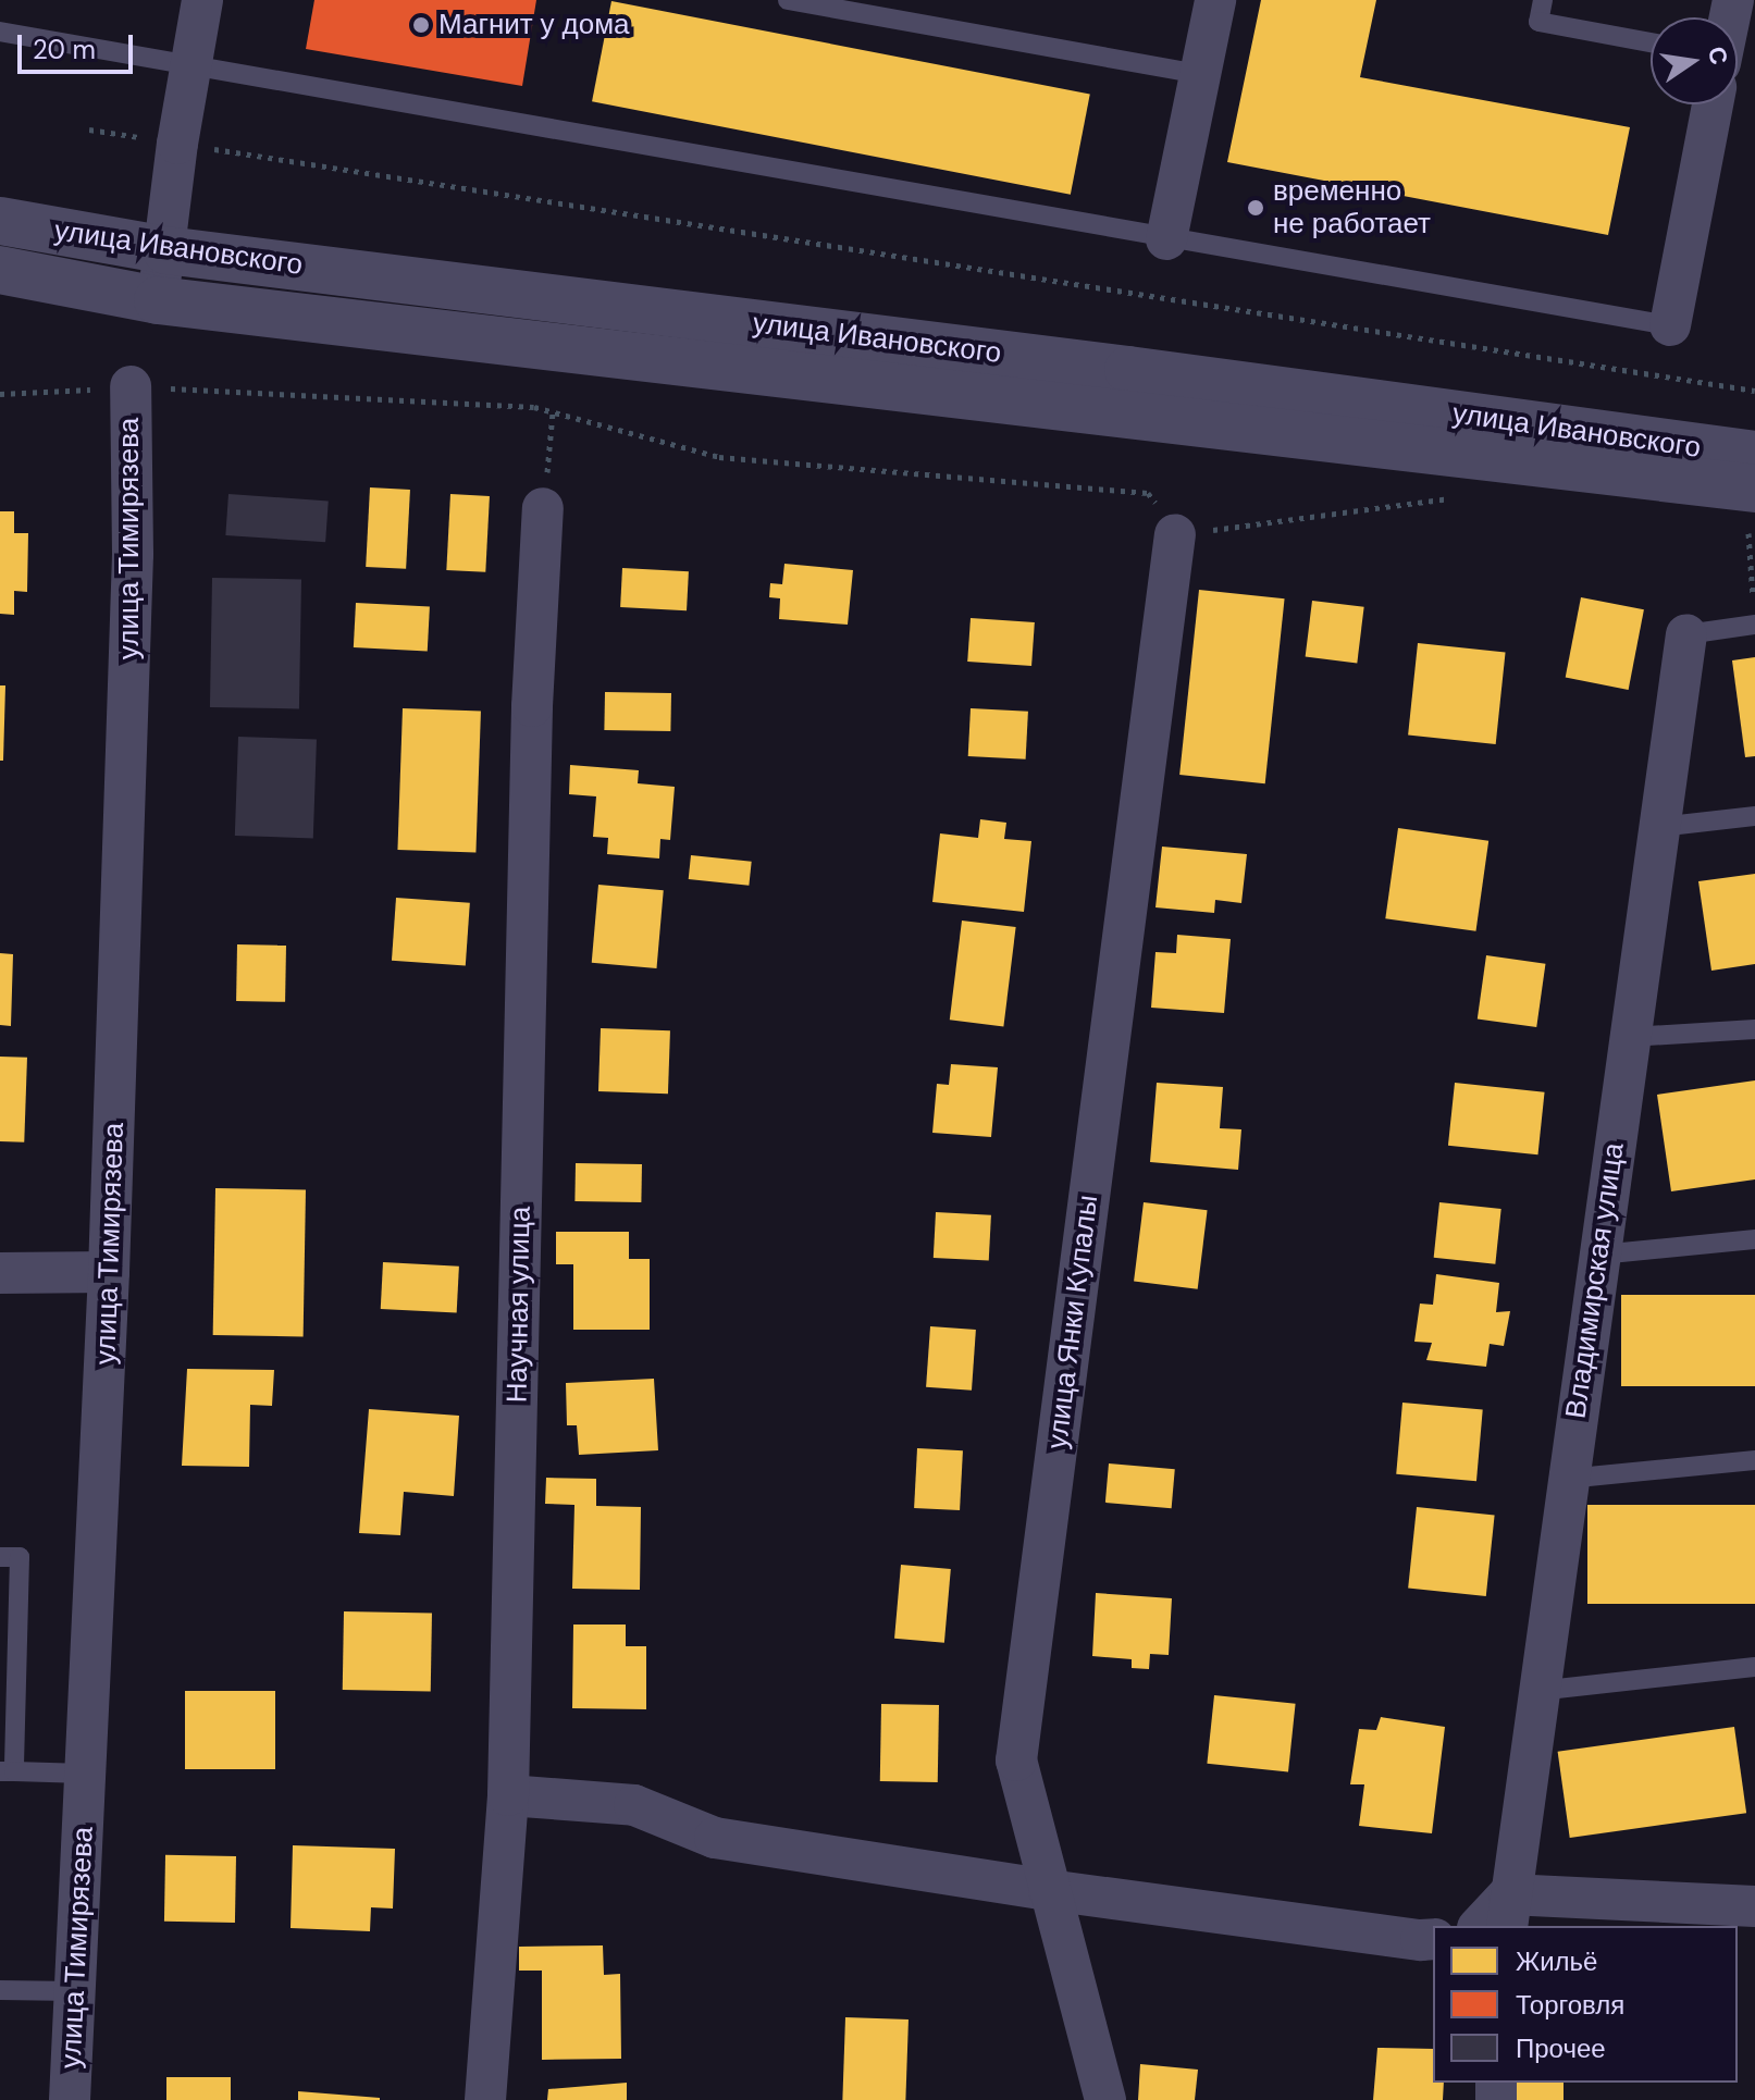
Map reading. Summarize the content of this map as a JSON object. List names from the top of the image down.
{
  "streets": {
    "street": [
      "улица Ивановского",
      "улица Тимирязева",
      "Владимирская улица",
      "Научная улица",
      "улица Янки Купалы"
    ]
  },
  "places": ["Магнит у дома", "временно не работает"],
  "legend": ["Жильё", "Торговля", "Прочее"],
  "scale_bar": "20 m",
  "north": "right"
}
